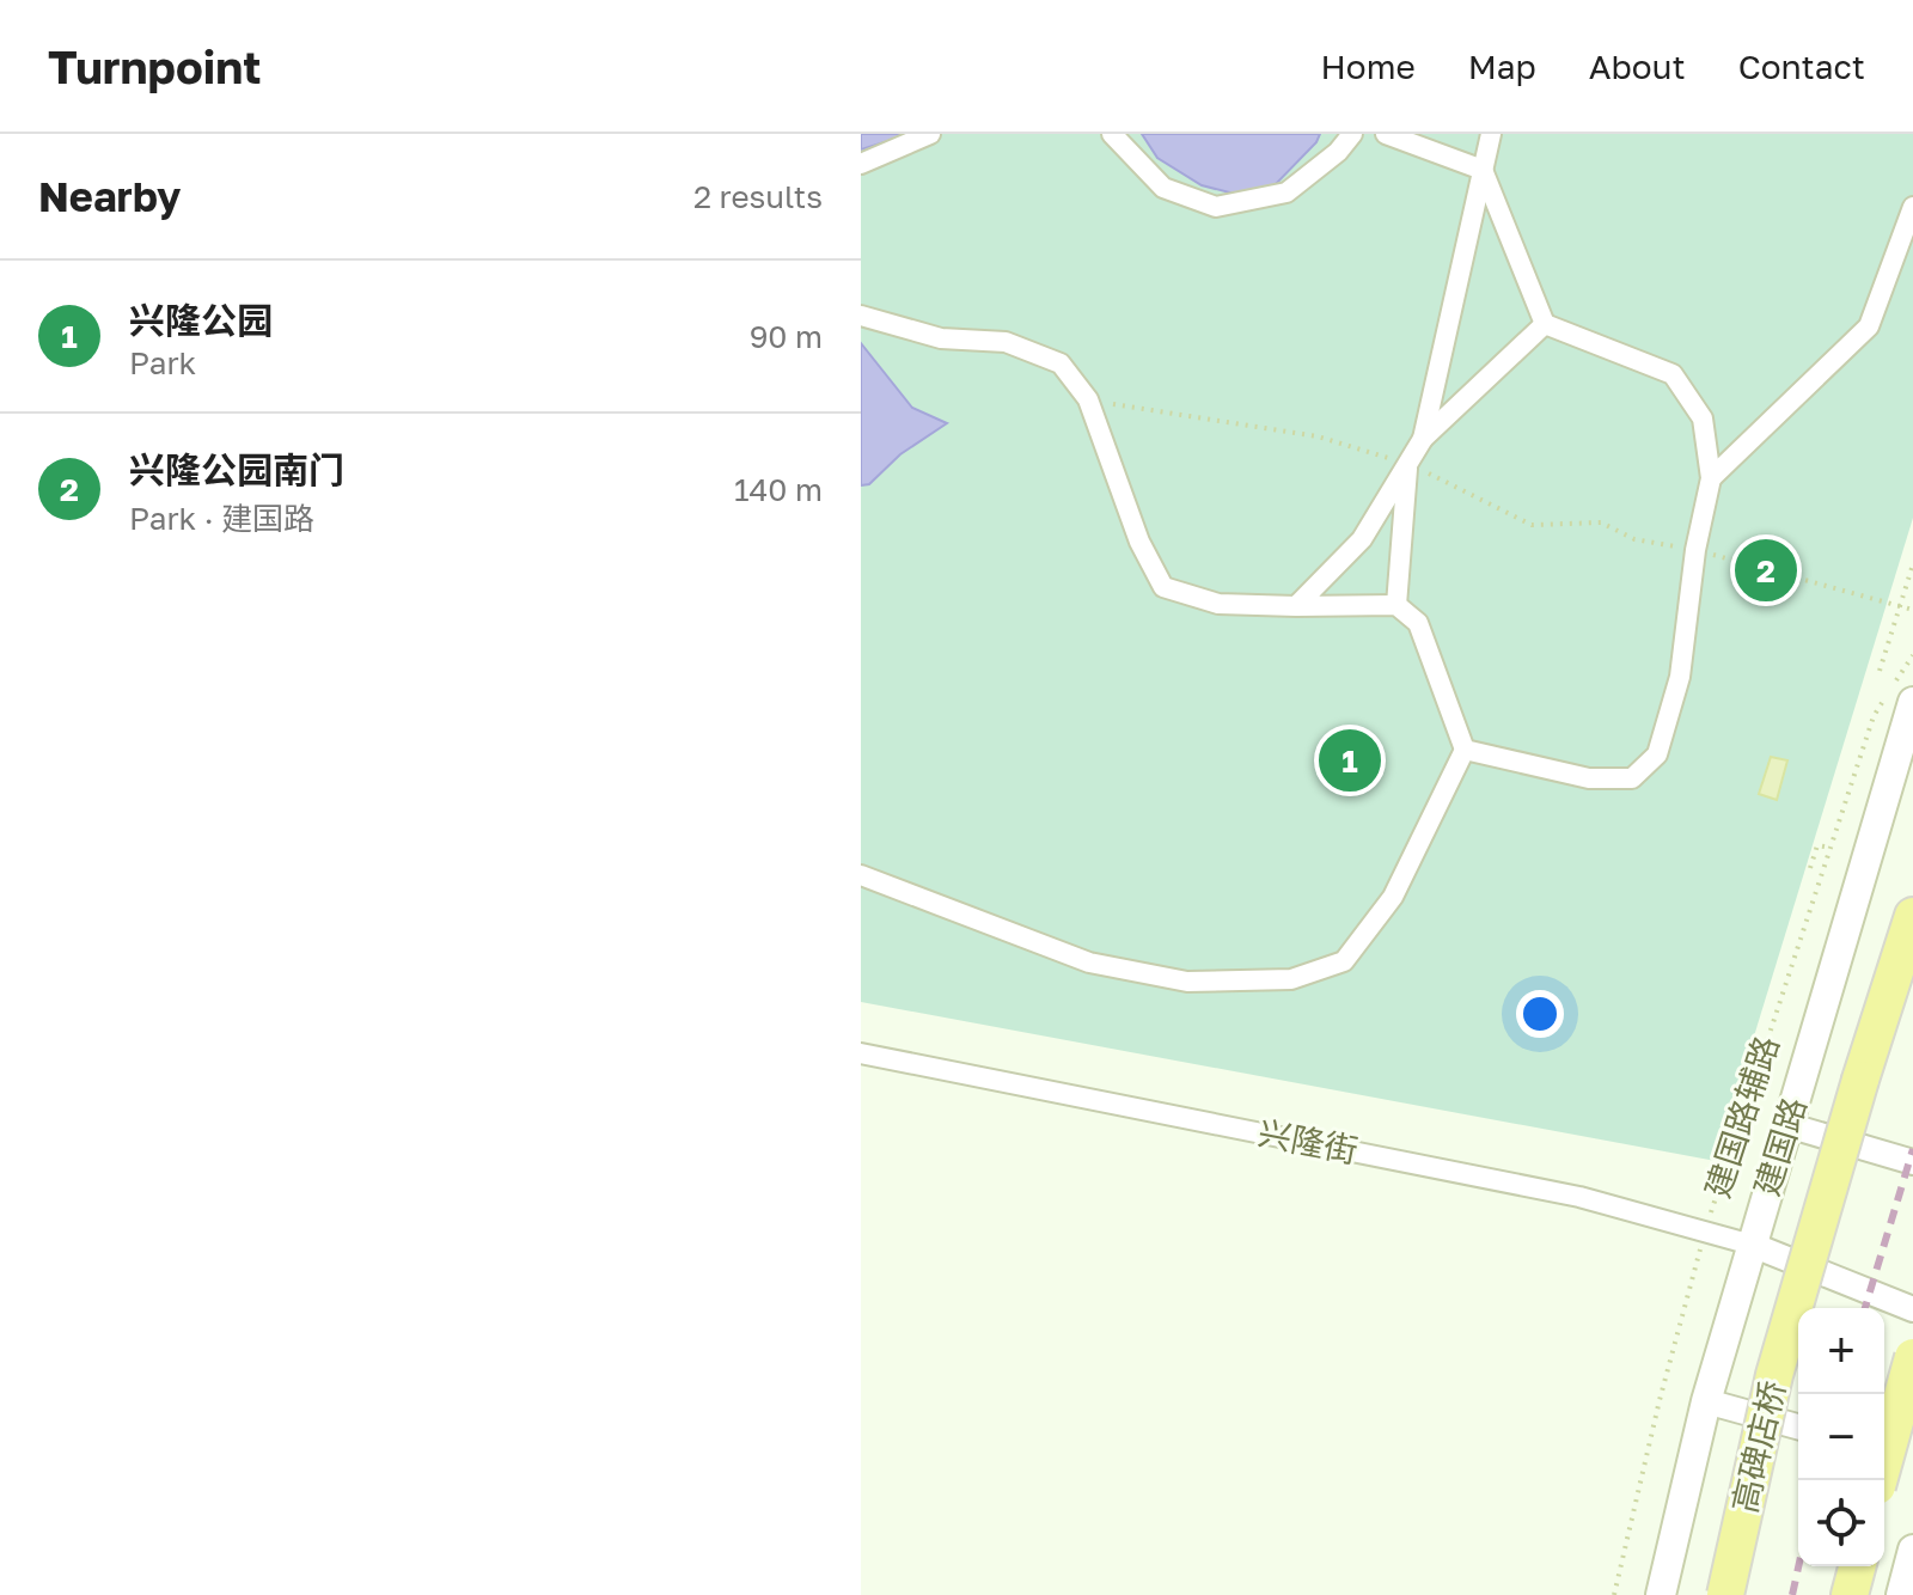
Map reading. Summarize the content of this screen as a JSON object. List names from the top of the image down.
{
  "streets": {
    "highway": ["高碑店桥"],
    "main road": ["建国路"],
    "street": ["兴隆街"],
    "path": ["建国路辅路"]
  },
  "crossings": [
    ["建国路辅路", "兴隆街"],
    ["兴隆街", "建国路"]
  ],
  "page": {
    "header": "Turnpoint",
    "nav": [
      "Home",
      "Map",
      "About",
      "Contact"
    ],
    "heading": ["Nearby", "2 results"],
    "list": [
      {
        "mark": "1",
        "name": "兴隆公园",
        "note": "Park",
        "value": "90 m"
      },
      {
        "mark": "2",
        "name": "兴隆公园南门",
        "note": "Park · 建国路",
        "value": "140 m"
      }
    ],
    "pins": ["2", "1"],
    "map_buttons": ["+", "−"]
  }
}
